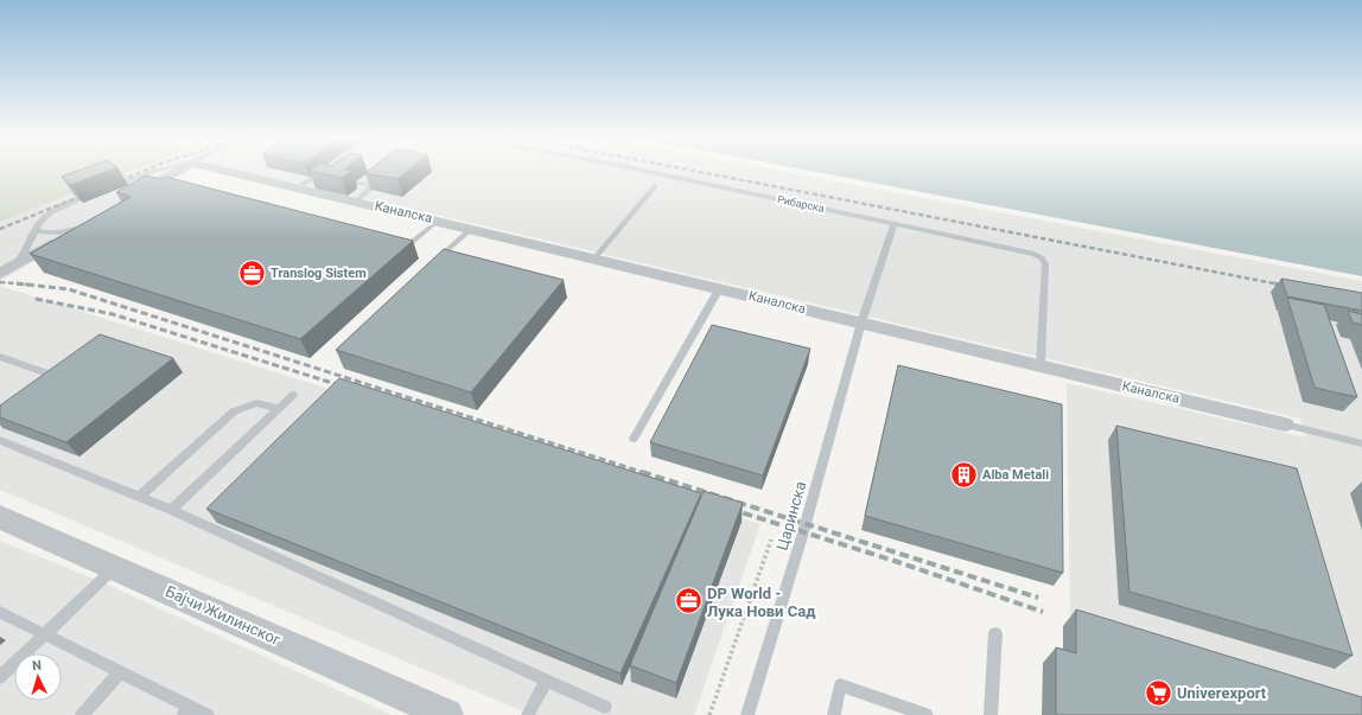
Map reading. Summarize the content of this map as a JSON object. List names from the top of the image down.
{
  "streets": {
    "street": ["Каналска", "Бајчи Жилинског"],
    "lane": ["Рибарска", "Царинска"]
  },
  "crossings": [
    ["Рибарска", "Каналска"],
    ["Рибарска", "Царинска"],
    ["Каналска", "Царинска"]
  ],
  "places": {
    "office": ["Translog Sistem", "DP World - Лука Нови Сад"],
    "building": ["Alba Metali"],
    "supermarket": ["Univerexport"]
  },
  "north": "top"
}
